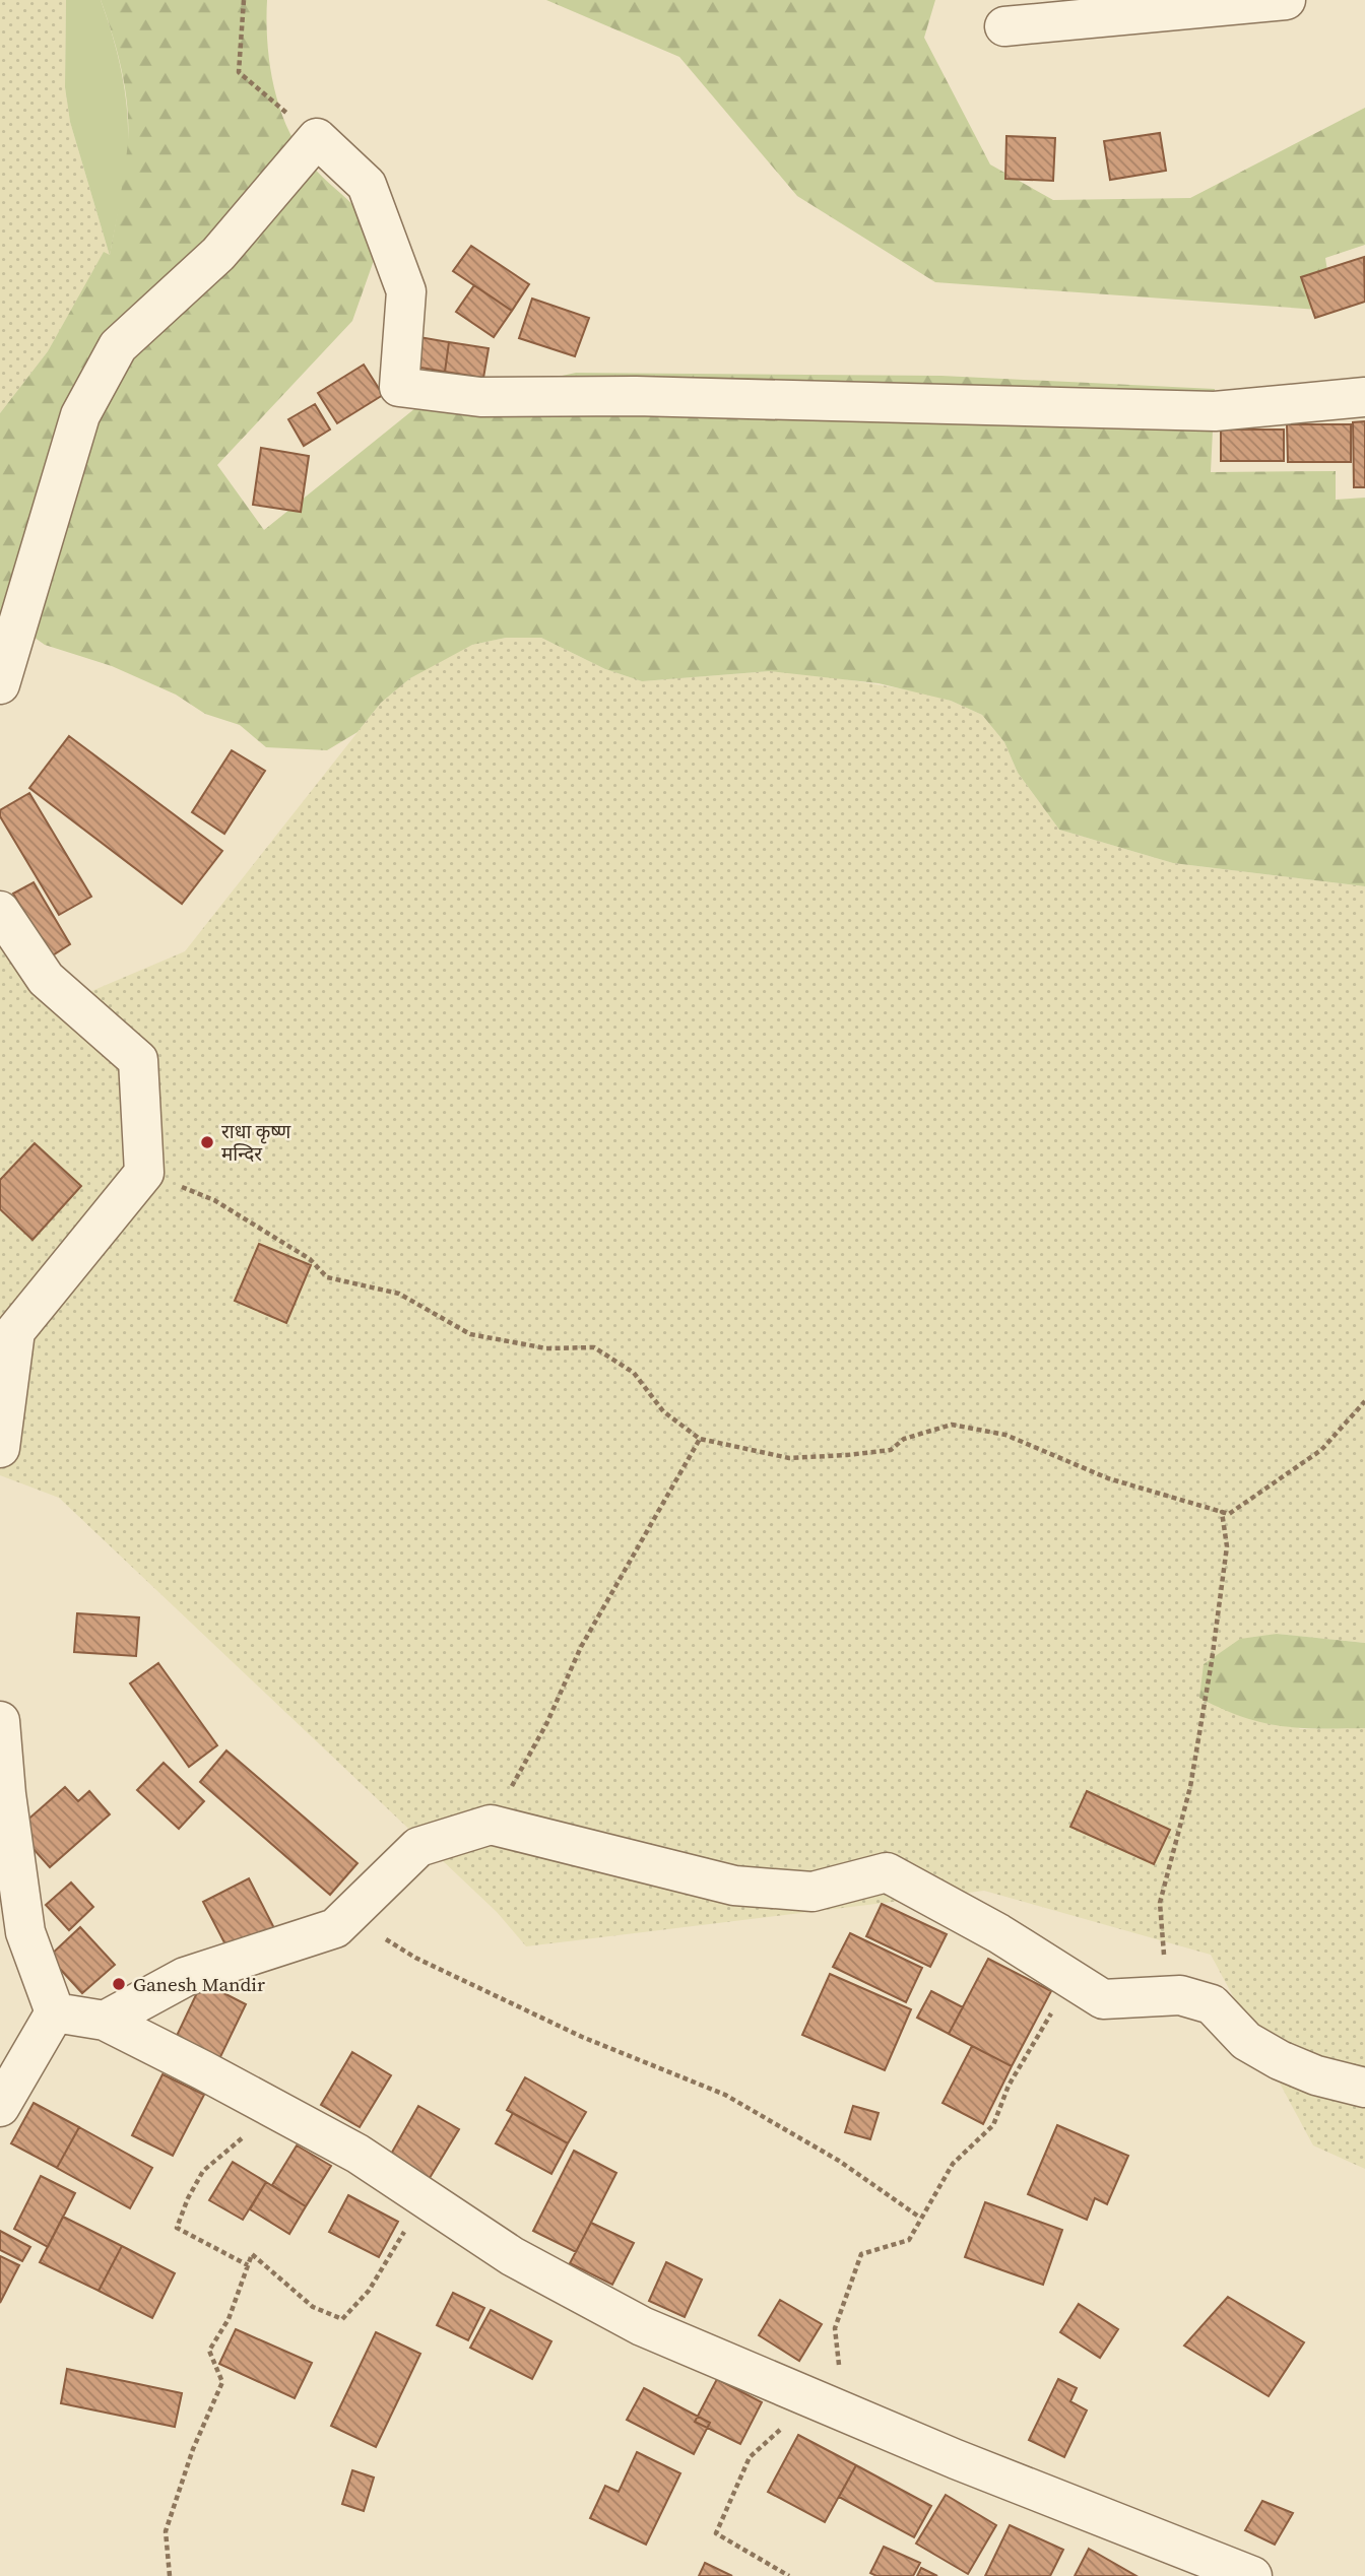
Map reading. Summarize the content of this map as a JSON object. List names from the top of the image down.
{
  "places": ["राधा कृष्ण मन्दिर", "Ganesh Mandir"]
}
